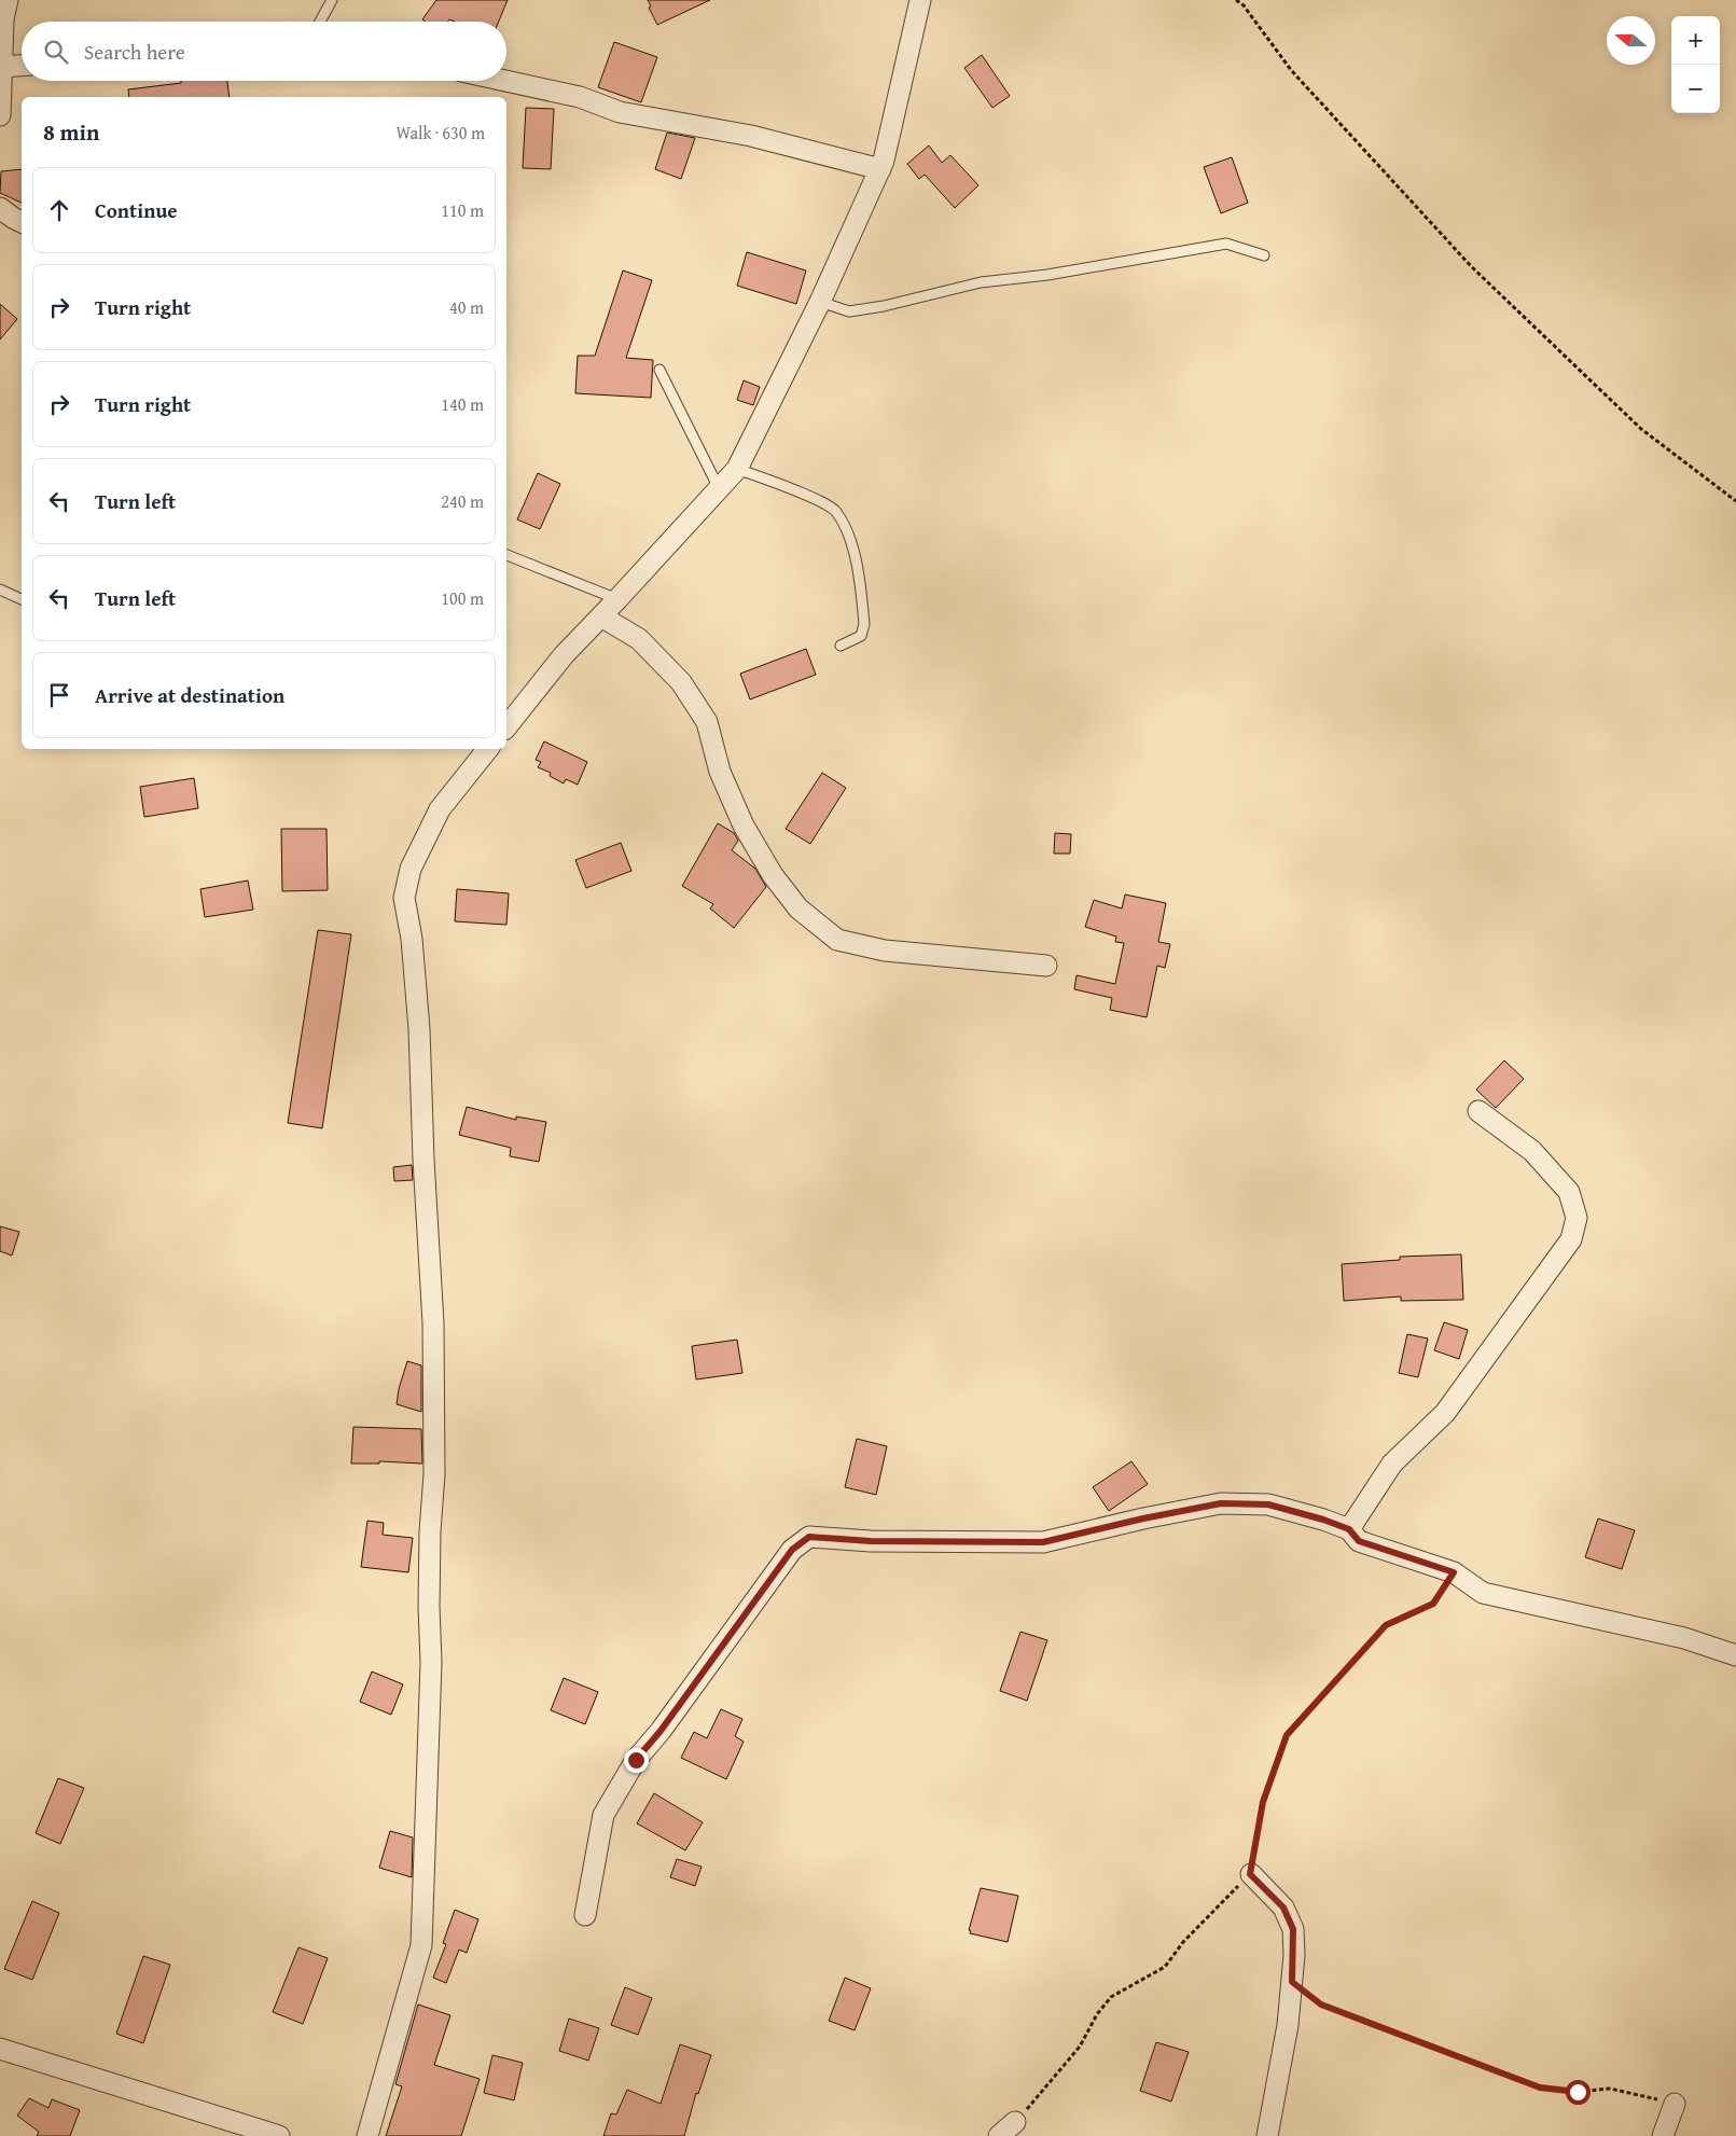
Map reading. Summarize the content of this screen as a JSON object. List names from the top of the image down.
{
  "north": "left",
  "page": {
    "map_buttons": ["+", "−"],
    "search": "Search here",
    "heading": ["8 min", "Walk · 630 m"],
    "list": [
      ["Continue", "110 m"],
      ["Turn right", "40 m"],
      ["Turn right", "140 m"],
      ["Turn left", "240 m"],
      ["Turn left", "100 m"],
      "Arrive at destination"
    ]
  }
}
